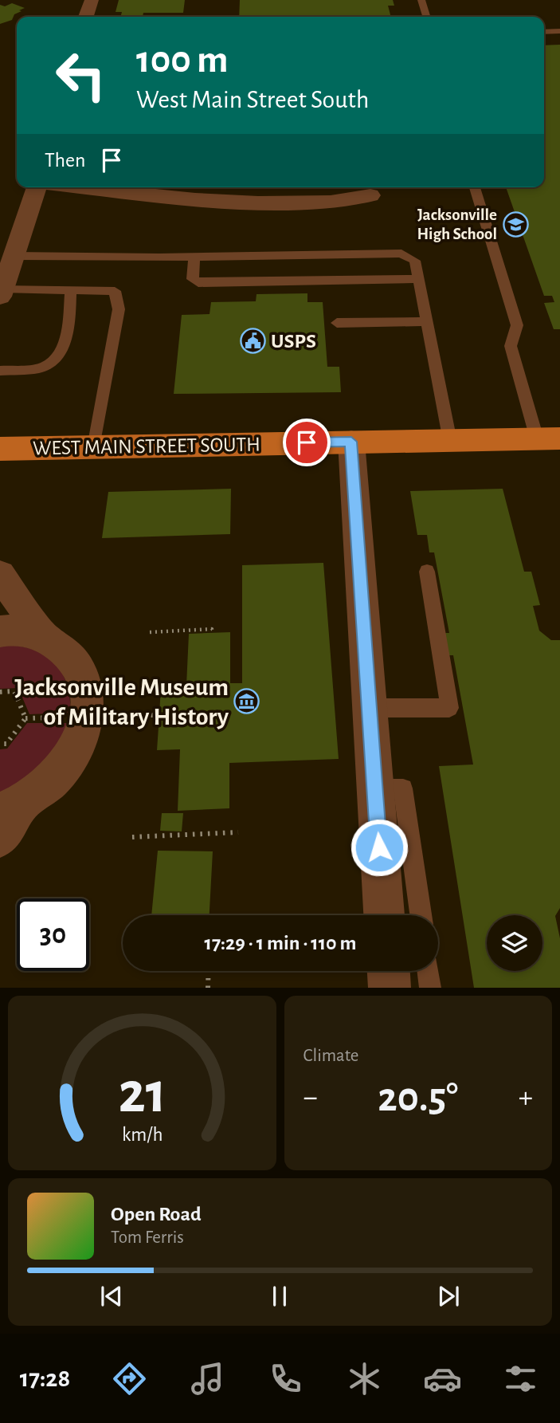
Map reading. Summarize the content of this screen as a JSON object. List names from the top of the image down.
{
  "streets": {
    "main road": ["WEST MAIN STREET SOUTH"]
  },
  "places": {
    "school or university": ["Jacksonville High School"],
    "public building": ["USPS"],
    "museum": ["Jacksonville Museum of Military History"]
  },
  "page": {
    "turn": ["100 m", "West Main Street South"],
    "then": "Then",
    "limit": "30",
    "trip": "17:29 · 1 min · 110 m",
    "tile": "Climate",
    "heat": ["−", "20.5°", "+"],
    "song": ["Open Road", "Tom Ferris"],
    "tabs": "17:28",
    "gauge": ["21", "km/h"]
  }
}
